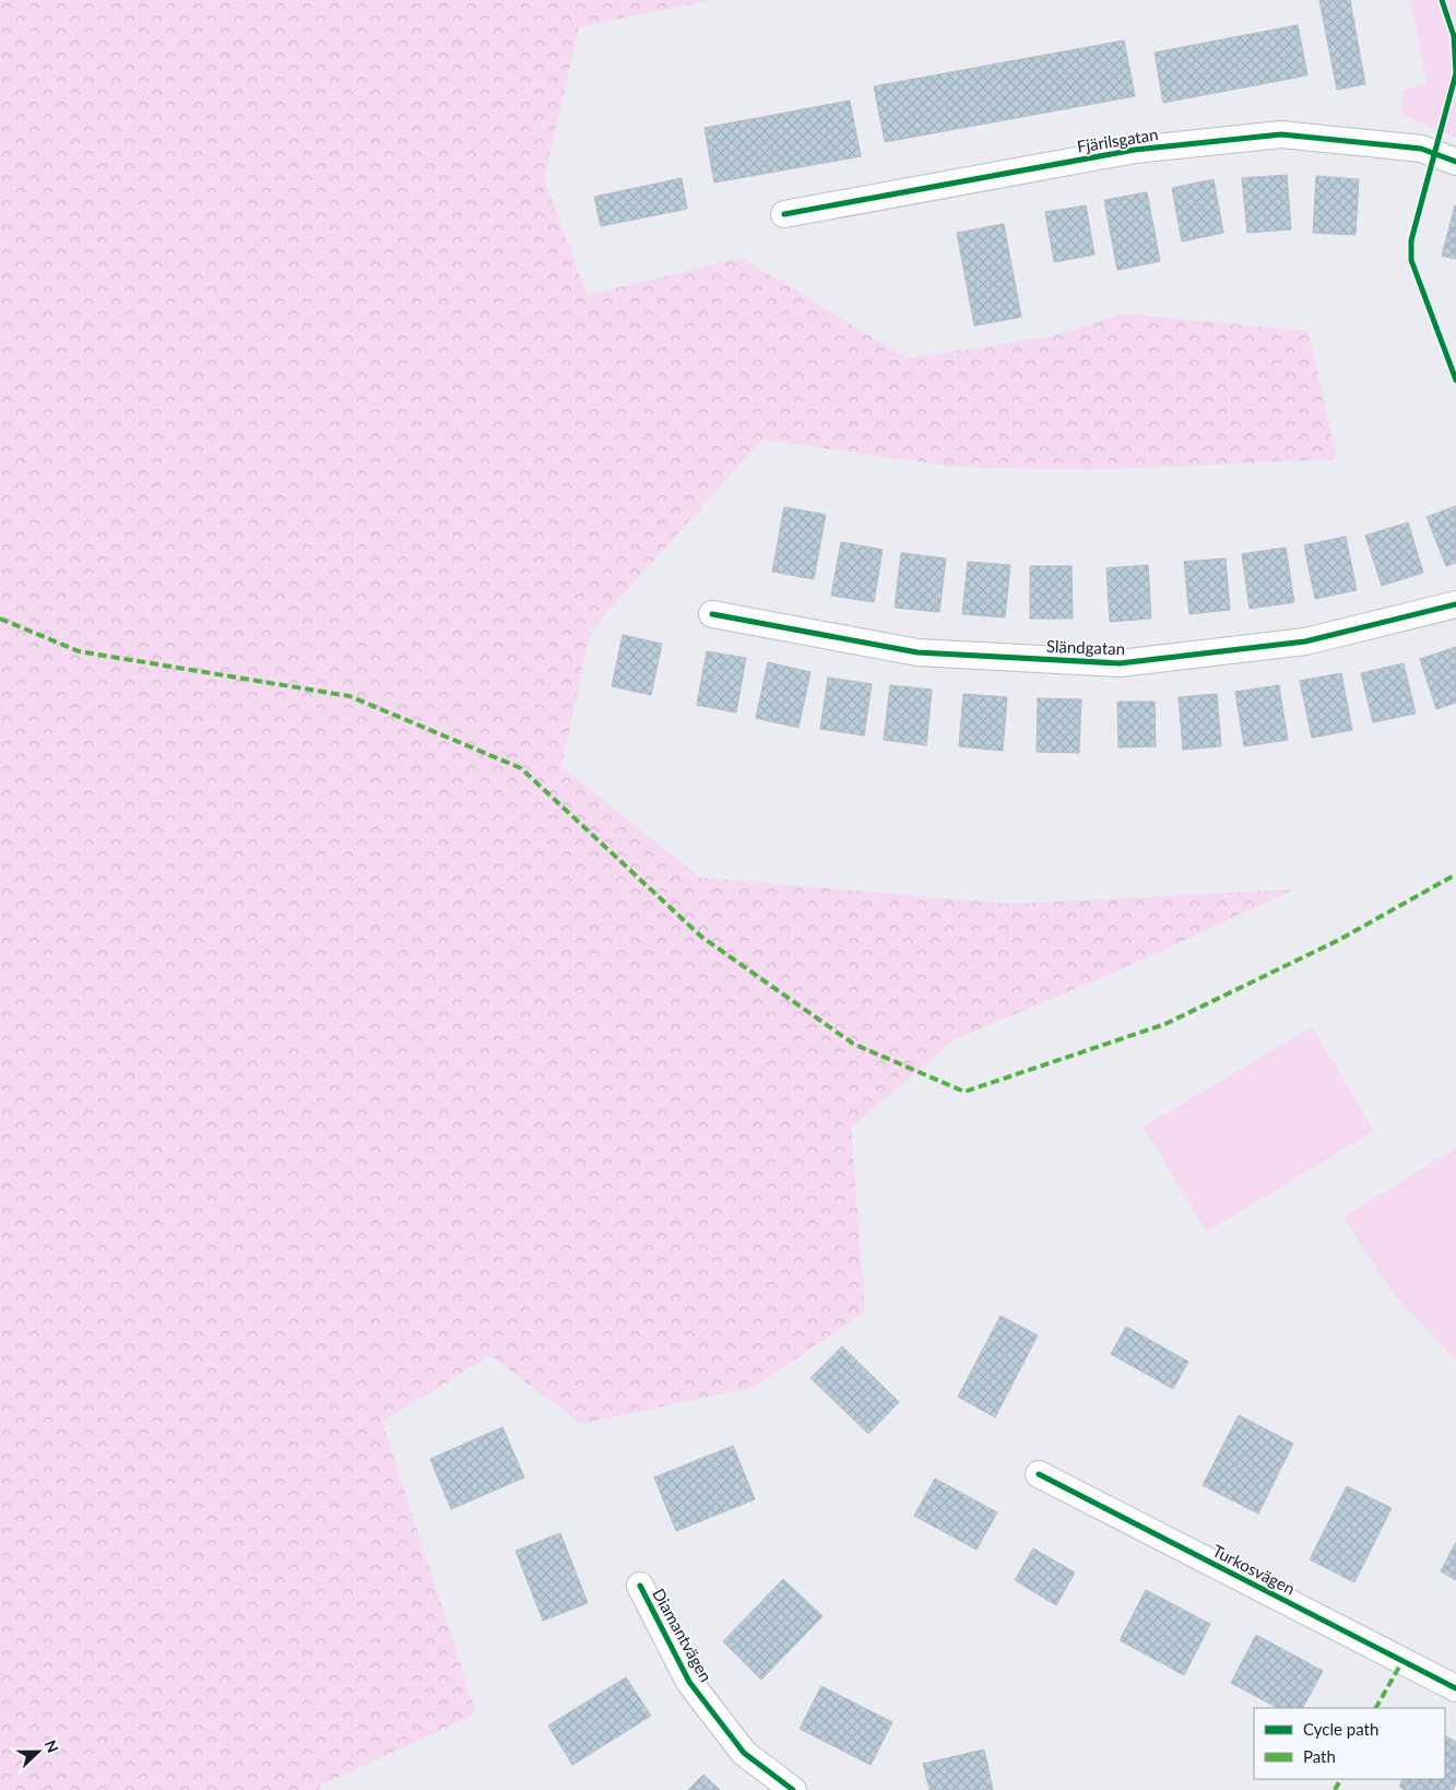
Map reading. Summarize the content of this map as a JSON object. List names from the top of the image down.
{
  "streets": {
    "street": [
      "Fjärilsgatan",
      "Sländgatan",
      "Turkosvägen",
      "Diamantvägen"
    ]
  },
  "legend": ["Cycle path", "Path"],
  "north": "right"
}
